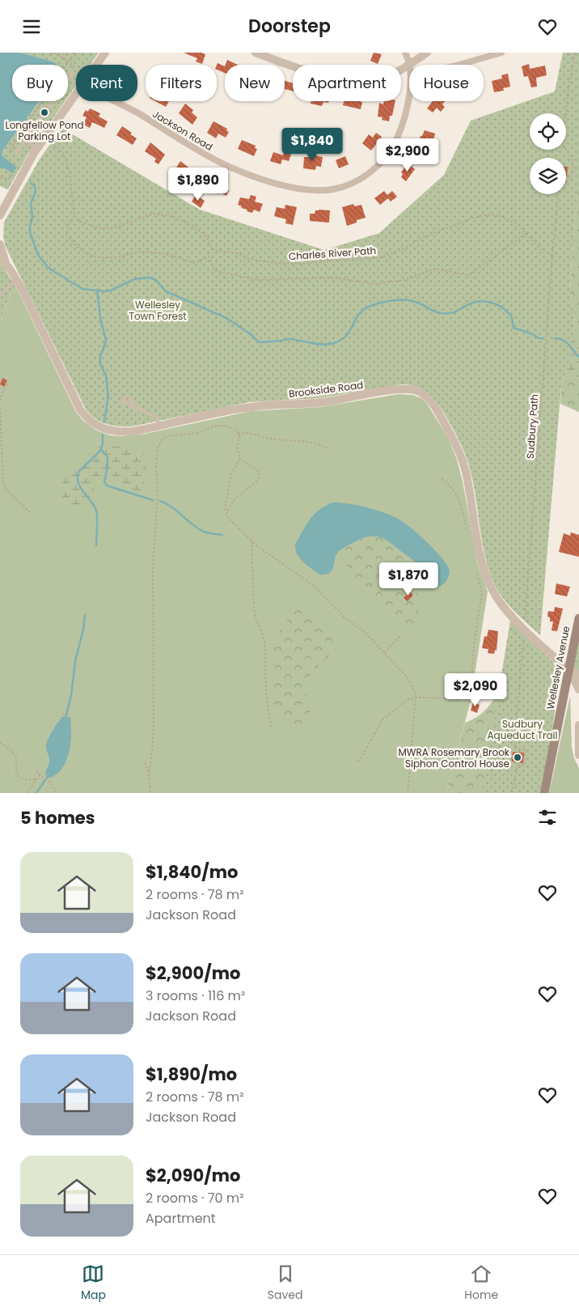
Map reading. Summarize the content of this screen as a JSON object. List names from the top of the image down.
{
  "streets": {
    "main road": ["Wellesley Avenue"],
    "street": ["Jackson Road", "Brookside Road"],
    "path": ["Charles River Path", "Sudbury Path"]
  },
  "crossings": [
    ["Charles River Path", "Sudbury Path"],
    ["Brookside Road", "Sudbury Path"],
    ["Brookside Road", "Wellesley Avenue"]
  ],
  "parks": ["Wellesley Town Forest", "Sudbury Aqueduct Trail"],
  "places": ["Longfellow Pond Parking Lot", "MWRA Rosemary Brook Siphon Control House"],
  "page": {
    "header": "Doorstep",
    "chip": [
      "Buy",
      "Rent",
      "Filters",
      "New",
      "Apartment",
      "House"
    ],
    "price": [
      "$1,840",
      "$2,900",
      "$1,890",
      "$1,870",
      "$2,090"
    ],
    "heading": "5 homes",
    "list": [
      {
        "name": "$1,840/mo",
        "note": "2 rooms · 78 m² · Jackson Road"
      },
      {
        "name": "$2,900/mo",
        "note": "3 rooms · 116 m² · Jackson Road"
      },
      {
        "name": "$1,890/mo",
        "note": "2 rooms · 78 m² · Jackson Road"
      },
      {
        "name": "$2,090/mo",
        "note": "2 rooms · 70 m² · Apartment"
      }
    ],
    "tabs": ["Map", "Saved", "Home"]
  }
}
